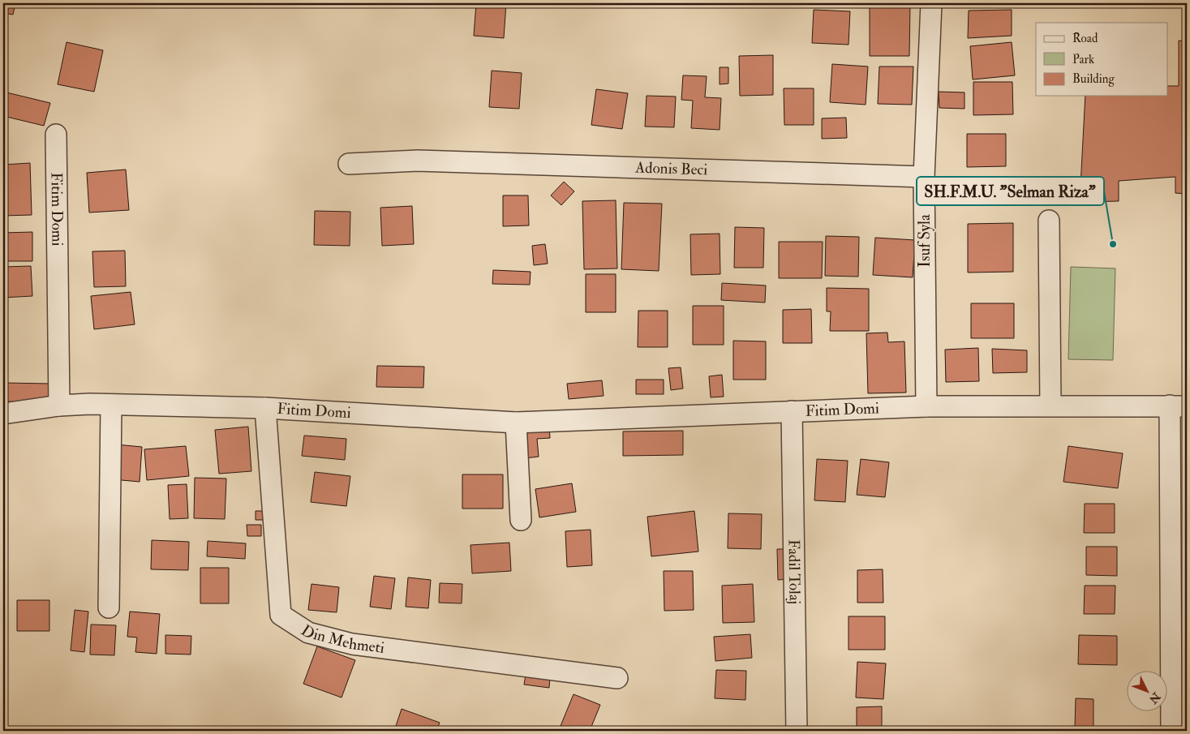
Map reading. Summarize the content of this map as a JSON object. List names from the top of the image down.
{
  "streets": {
    "street": [
      "Adonis Beci",
      "Fitim Domi",
      "Isuf Syla",
      "Fadil Tolaj",
      "Din Mehmeti"
    ]
  },
  "crossings": [
    ["Adonis Beci", "Isuf Syla"],
    ["Fitim Domi", "Isuf Syla"],
    ["Fitim Domi", "Fadil Tolaj"],
    ["Fitim Domi", "Din Mehmeti"]
  ],
  "places": ["SH.F.M.U. \"Selman Riza\""],
  "legend": ["Road", "Park", "Building"],
  "north": "bottom right"
}
